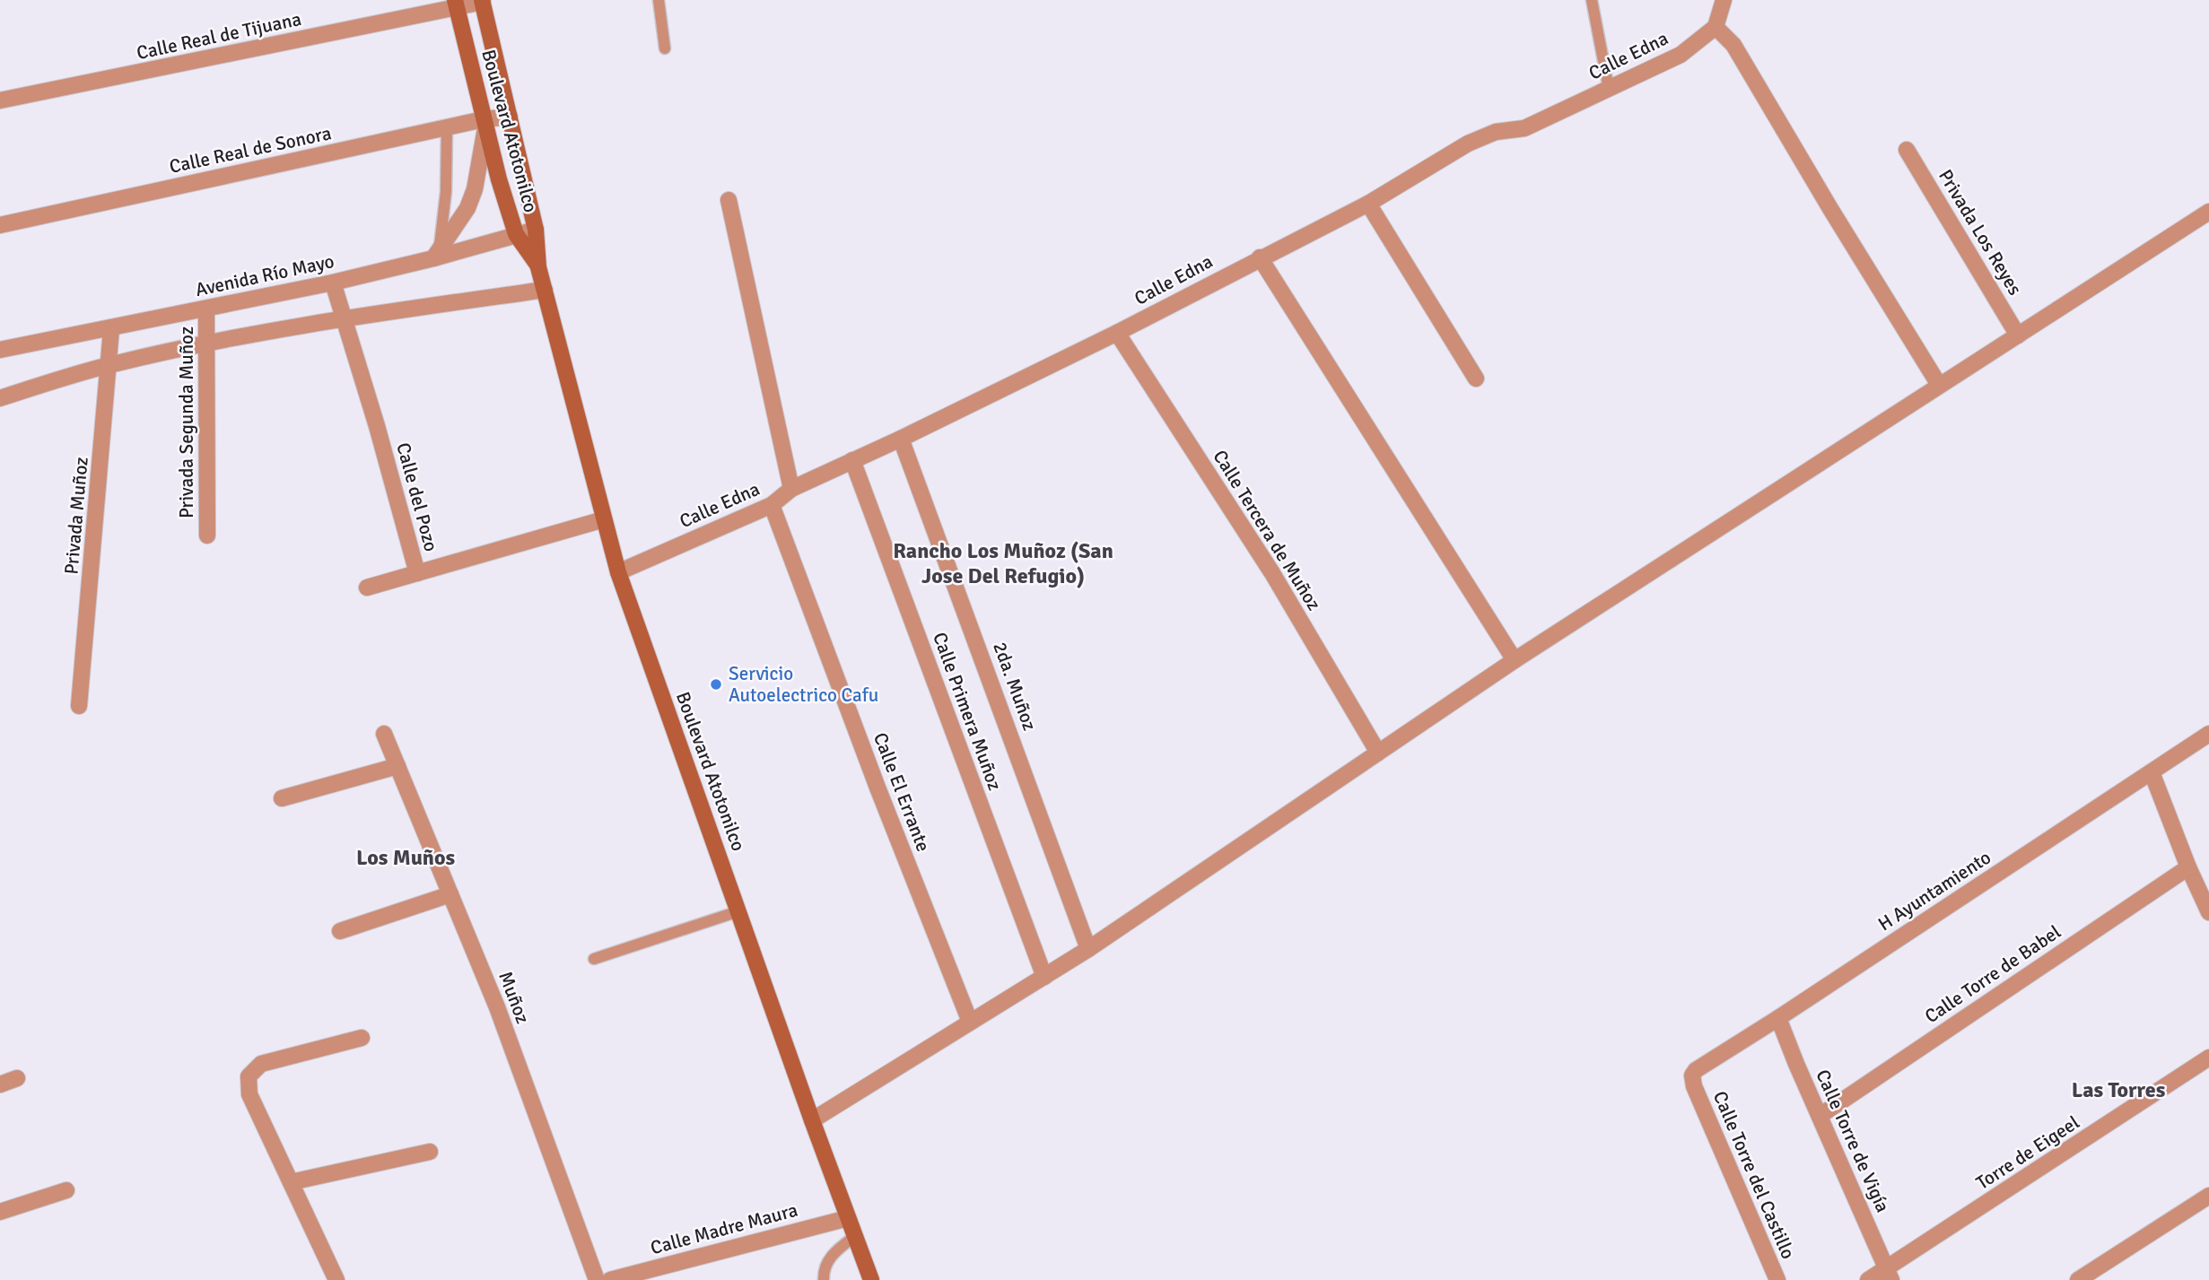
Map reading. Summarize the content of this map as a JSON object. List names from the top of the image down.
{
  "streets": {
    "street": [
      "Calle Real de Tijuana",
      "Calle Edna",
      "Boulevard Atotonilco",
      "Calle Real de Sonora",
      "Privada Los Reyes",
      "Avenida Río Mayo",
      "Privada Segunda Muñoz",
      "Calle del Pozo",
      "Privada Muñoz",
      "Calle Tercera de Muñoz",
      "2da. Muñoz",
      "Calle Primera Muñoz",
      "Calle El Errante",
      "H Ayuntamiento",
      "Calle Torre de Babel",
      "Muñoz",
      "Calle Torre de Vigía",
      "Torre de Eigeel",
      "Calle Torre del Castillo",
      "Calle Madre Maura"
    ]
  },
  "crossings": [
    ["Calle Real de Tijuana", "Boulevard Atotonilco"],
    ["Calle Edna", "Boulevard Atotonilco"],
    ["Calle Edna", "Calle Tercera de Muñoz"],
    ["Calle Edna", "2da. Muñoz"],
    ["Calle Edna", "Calle Primera Muñoz"],
    ["Calle Edna", "Calle El Errante"],
    ["Boulevard Atotonilco", "Calle Real de Sonora"],
    ["Boulevard Atotonilco", "Avenida Río Mayo"],
    ["Boulevard Atotonilco", "Calle del Pozo"],
    ["Boulevard Atotonilco", "Calle Madre Maura"],
    ["Avenida Río Mayo", "Privada Segunda Muñoz"],
    ["Avenida Río Mayo", "Calle del Pozo"],
    ["Avenida Río Mayo", "Privada Muñoz"],
    ["H Ayuntamiento", "Calle Torre de Vigía"],
    ["H Ayuntamiento", "Calle Torre del Castillo"],
    ["Calle Torre de Babel", "Calle Torre de Vigía"],
    ["Calle Torre de Vigía", "Torre de Eigeel"]
  ],
  "districts": ["Rancho Los Muñoz (San Jose Del Refugio)", "Los Muños", "Las Torres"],
  "places": ["Servicio Autoelectrico Cafu"]
}
